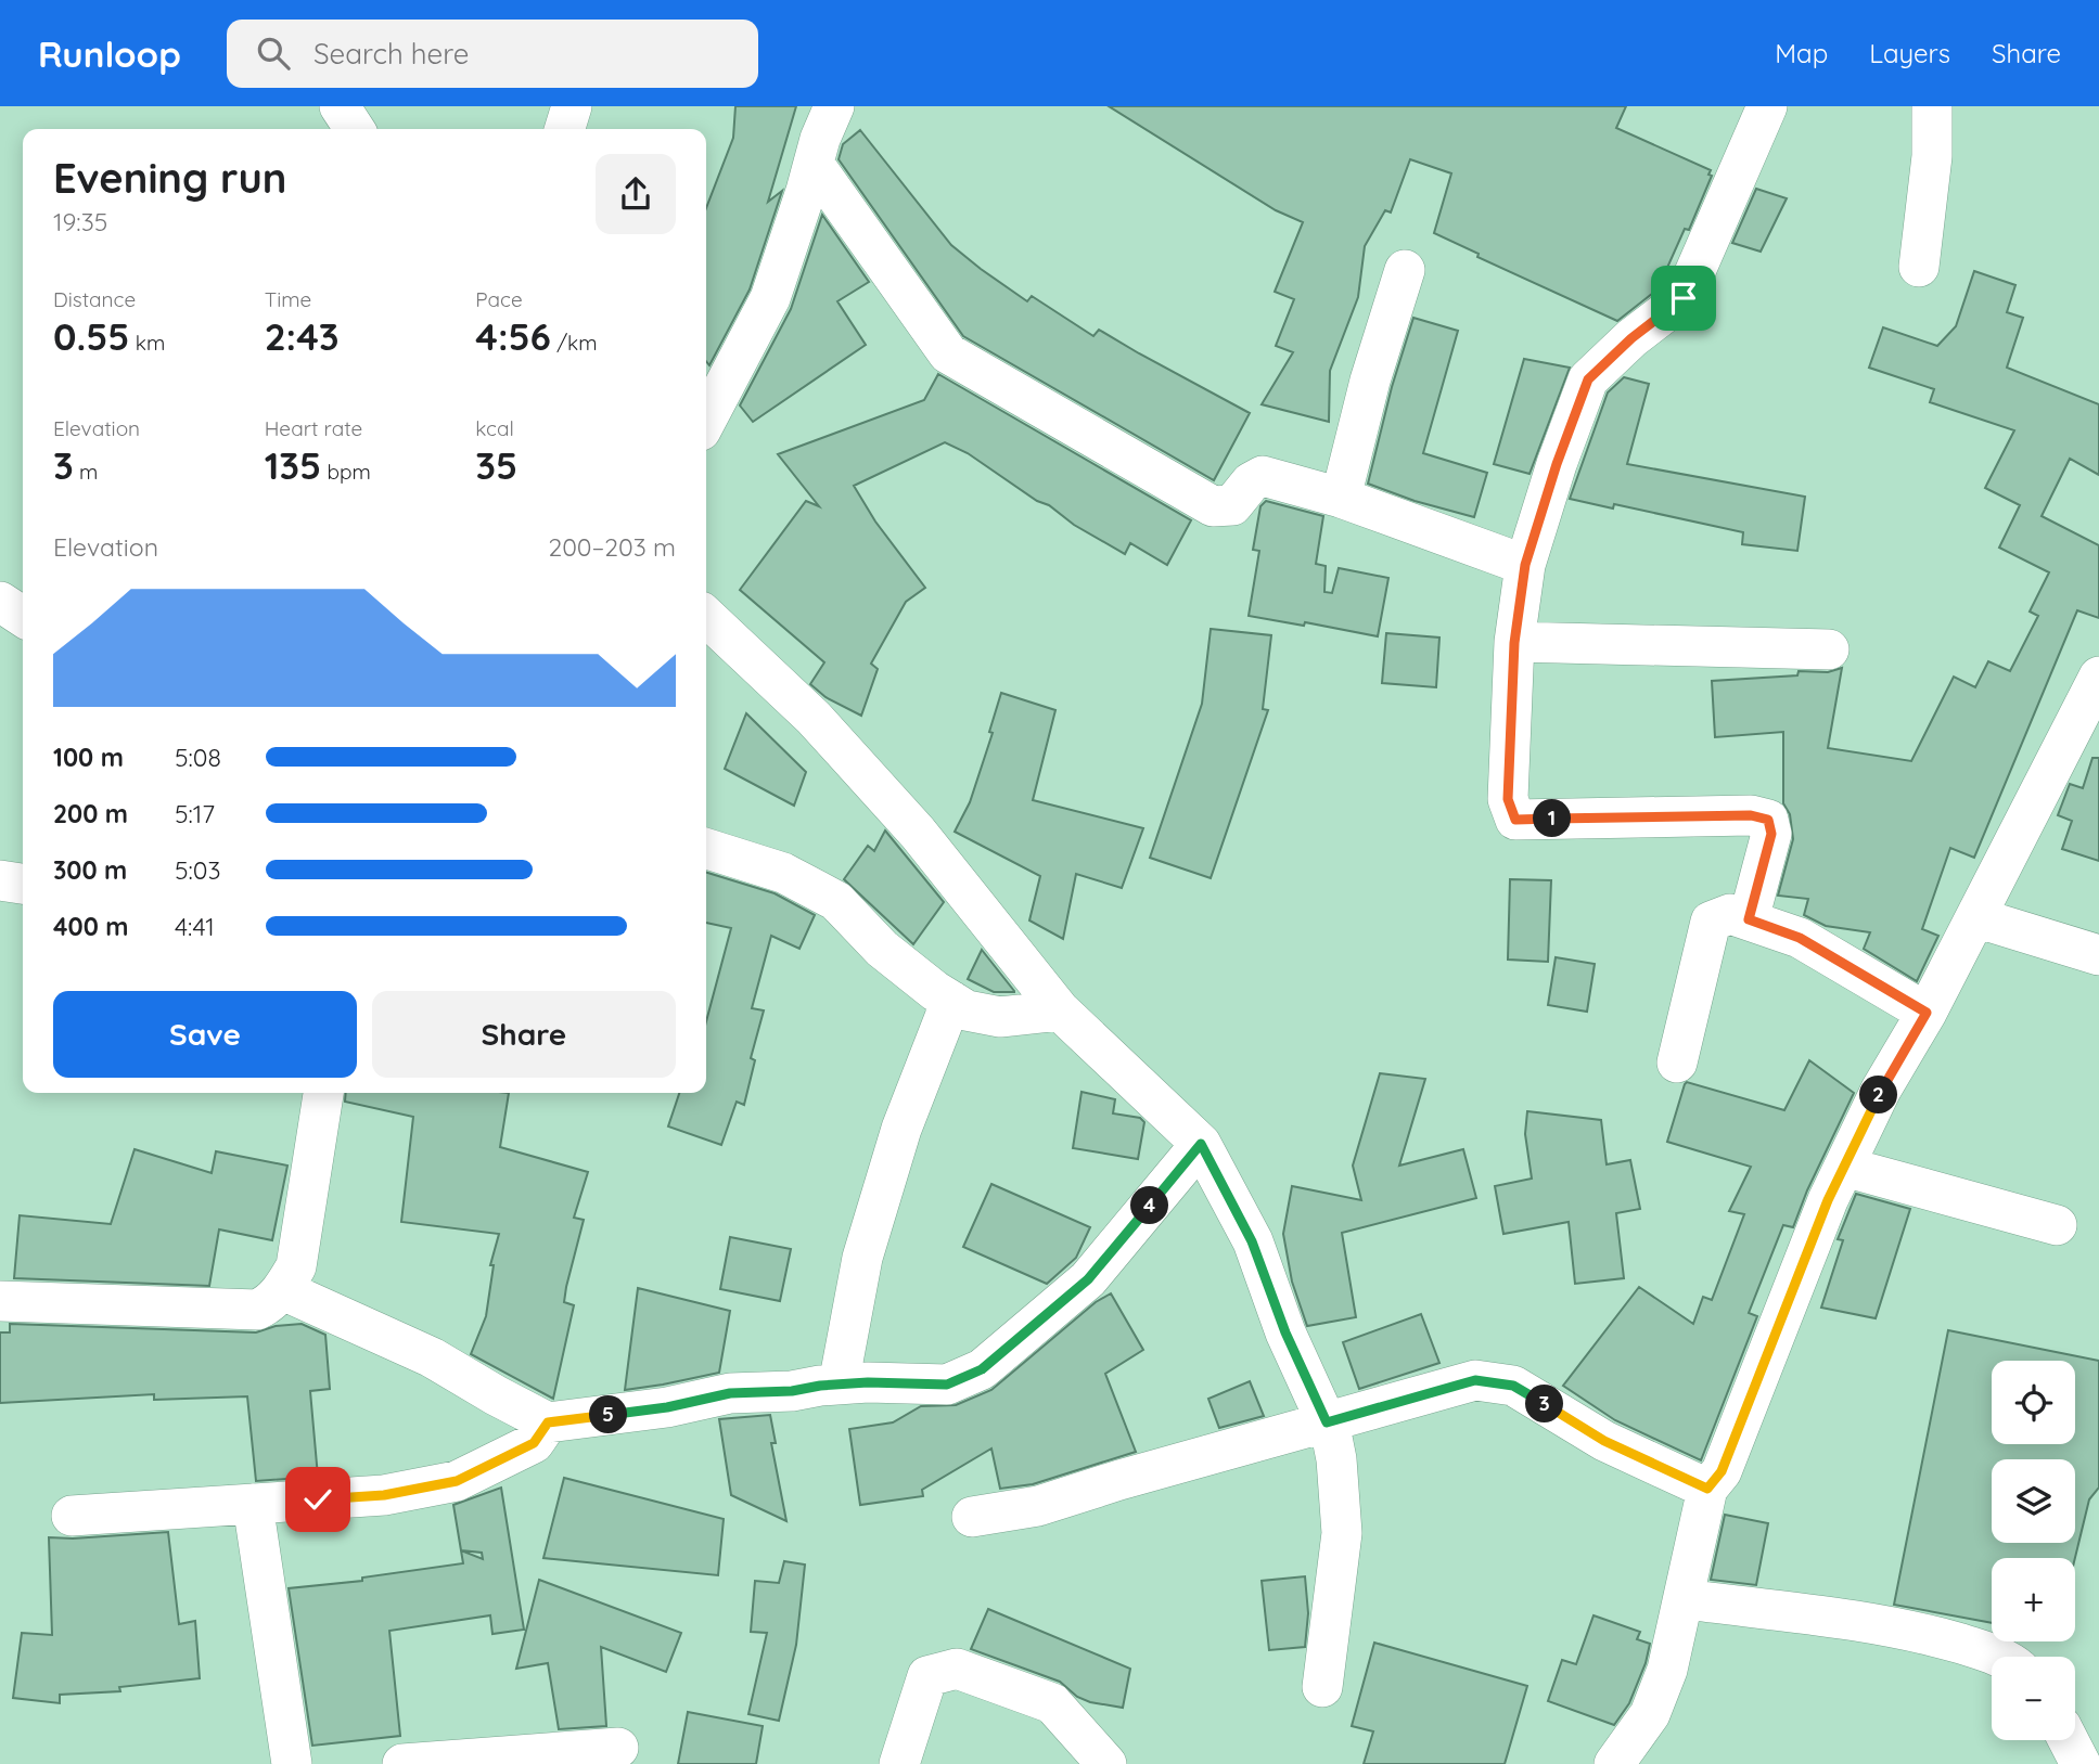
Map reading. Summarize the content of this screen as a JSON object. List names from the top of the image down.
{
  "page": {
    "header": "Runloop",
    "search": "Search here",
    "nav": ["Map", "Layers", "Share"],
    "heading": ["Evening run", "19:35"],
    "stats": [
      ["Distance", "0.55 km"],
      ["Time", "2:43"],
      ["Pace", "4:56 /km"],
      ["Elevation", "3 m"],
      ["Heart rate", "135 bpm"],
      ["kcal", "35"]
    ],
    "chart": ["Elevation", "200–203 m"],
    "list": [
      {
        "name": "100 m",
        "note": "5:08"
      },
      {
        "name": "200 m",
        "note": "5:17"
      },
      {
        "name": "300 m",
        "note": "5:03"
      },
      {
        "name": "400 m",
        "note": "4:41"
      }
    ],
    "pins": [
      "1",
      "2",
      "4",
      "3",
      "5"
    ],
    "buttons": ["Save", "Share"],
    "map_buttons": ["+", "−"]
  }
}
